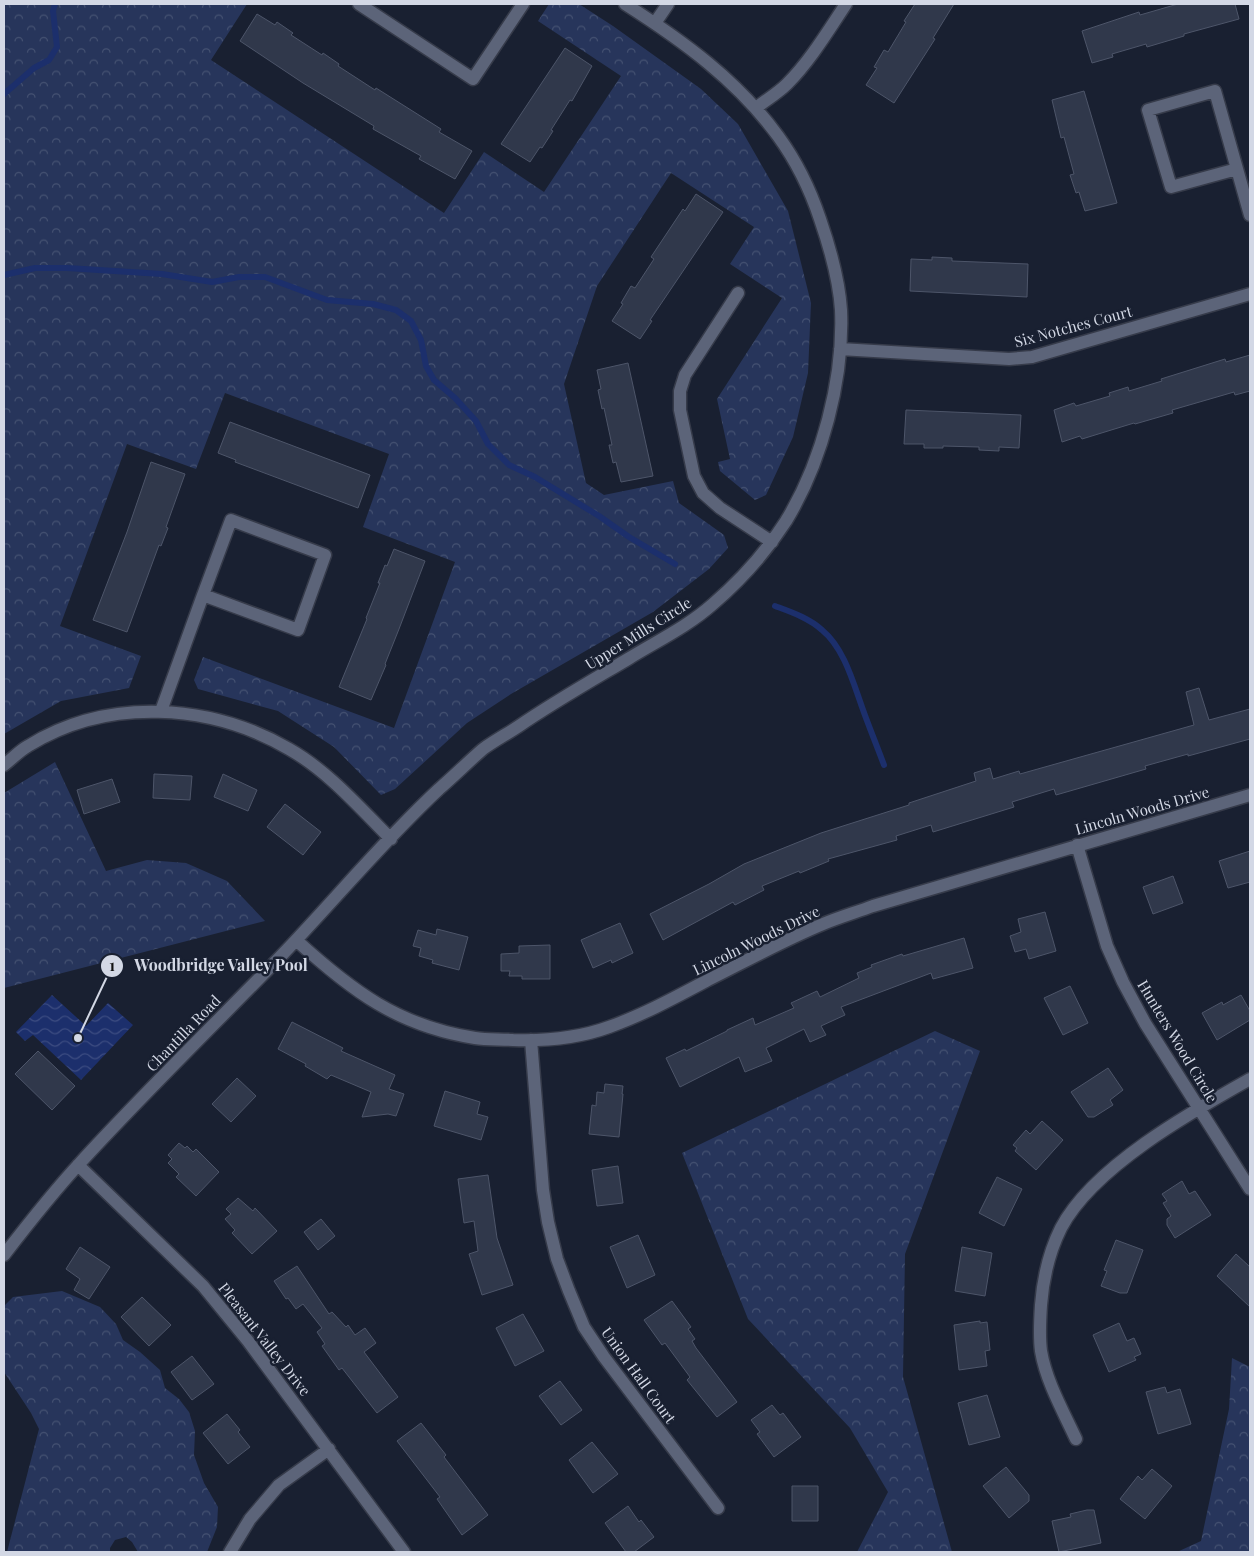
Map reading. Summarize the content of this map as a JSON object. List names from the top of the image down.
{
  "streets": {
    "street": [
      "Six Notches Court",
      "Upper Mills Circle",
      "Lincoln Woods Drive",
      "Chantilla Road",
      "Hunters Wood Circle",
      "Pleasant Valley Drive",
      "Union Hall Court"
    ]
  },
  "crossings": [
    ["Six Notches Court", "Upper Mills Circle"],
    ["Upper Mills Circle", "Chantilla Road"],
    ["Lincoln Woods Drive", "Chantilla Road"],
    ["Lincoln Woods Drive", "Hunters Wood Circle"],
    ["Lincoln Woods Drive", "Union Hall Court"],
    ["Chantilla Road", "Pleasant Valley Drive"]
  ],
  "places": ["Woodbridge Valley Pool"]
}
